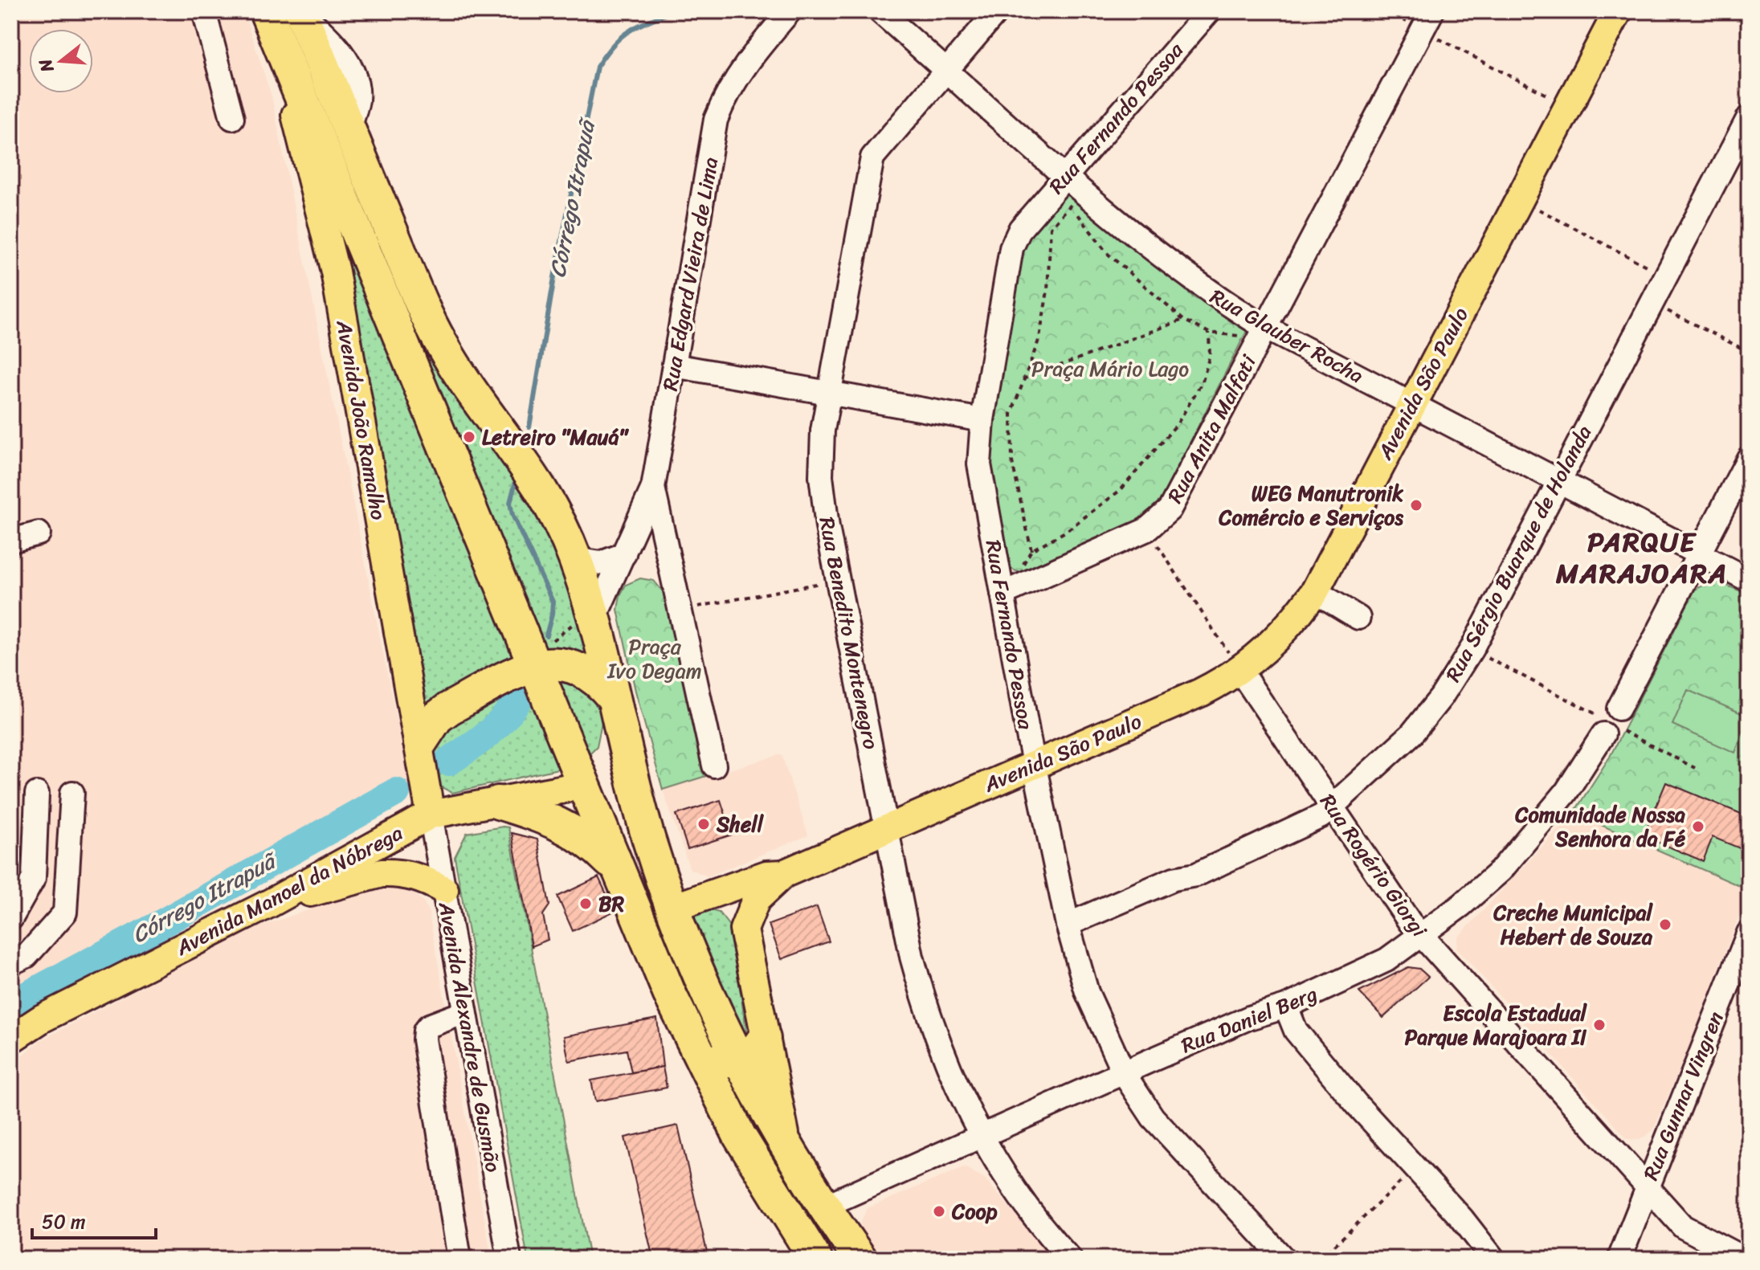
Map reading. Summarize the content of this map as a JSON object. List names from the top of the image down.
{
  "streets": {
    "highway": ["Avenida João Ramalho"],
    "main road": ["Avenida São Paulo", "Avenida Manoel da Nóbrega"],
    "street": [
      "Rua Fernando Pessoa",
      "Rua Edgard Vieira de Lima",
      "Rua Glauber Rocha",
      "Rua Anita Malfati",
      "Rua Sérgio Buarque de Holanda",
      "Rua Benedito Montenegro",
      "Rua Rogério Giorgi",
      "Rua Daniel Berg",
      "Avenida Alexandre de Gusmão",
      "Rua Gunnar Vingren"
    ]
  },
  "crossings": [
    ["Rua Fernando Pessoa", "Rua Glauber Rocha"],
    ["Rua Fernando Pessoa", "Avenida São Paulo"],
    ["Rua Fernando Pessoa", "Rua Anita Malfati"],
    ["Rua Fernando Pessoa", "Rua Sérgio Buarque de Holanda"],
    ["Rua Fernando Pessoa", "Rua Daniel Berg"],
    ["Rua Glauber Rocha", "Avenida São Paulo"],
    ["Rua Glauber Rocha", "Rua Anita Malfati"],
    ["Rua Glauber Rocha", "Rua Sérgio Buarque de Holanda"],
    ["Rua Glauber Rocha", "Rua Benedito Montenegro"],
    ["Rua Glauber Rocha", "Rua Daniel Berg"],
    ["Avenida São Paulo", "Rua Benedito Montenegro"],
    ["Avenida São Paulo", "Rua Rogério Giorgi"],
    ["Avenida João Ramalho", "Avenida Manoel da Nóbrega"],
    ["Avenida João Ramalho", "Avenida Alexandre de Gusmão"],
    ["Rua Sérgio Buarque de Holanda", "Rua Rogério Giorgi"],
    ["Rua Benedito Montenegro", "Rua Daniel Berg"],
    ["Rua Rogério Giorgi", "Rua Daniel Berg"],
    ["Rua Rogério Giorgi", "Rua Gunnar Vingren"],
    ["Avenida Manoel da Nóbrega", "Avenida Alexandre de Gusmão"]
  ],
  "districts": ["PARQUE MARAJOARA"],
  "water": ["Córrego Itrapuã"],
  "parks": ["Praça Mário Lago", "Praça Ivo Degam"],
  "places": [
    "Letreiro \"Mauá\"",
    "WEG Manutronik Comércio e Serviços",
    "Shell",
    "Comunidade Nossa Senhora da Fé",
    "BR",
    "Creche Municipal Hebert de Souza",
    "Escola Estadual Parque Marajoara II",
    "Coop"
  ],
  "scale_bar": "50 m",
  "north": "left"
}
